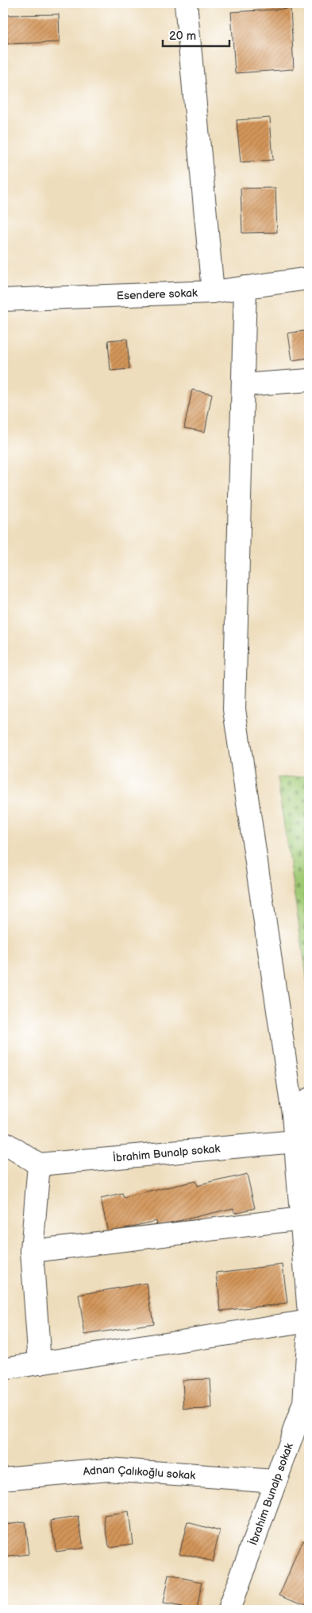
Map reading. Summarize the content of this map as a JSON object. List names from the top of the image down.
{
  "streets": {
    "street": ["Esendere sokak", "İbrahim Bunalp sokak", "Adnan Çalıkoğlu sokak"]
  },
  "crossings": [
    ["İbrahim Bunalp sokak", "Adnan Çalıkoğlu sokak"]
  ],
  "scale_bar": "20 m"
}
